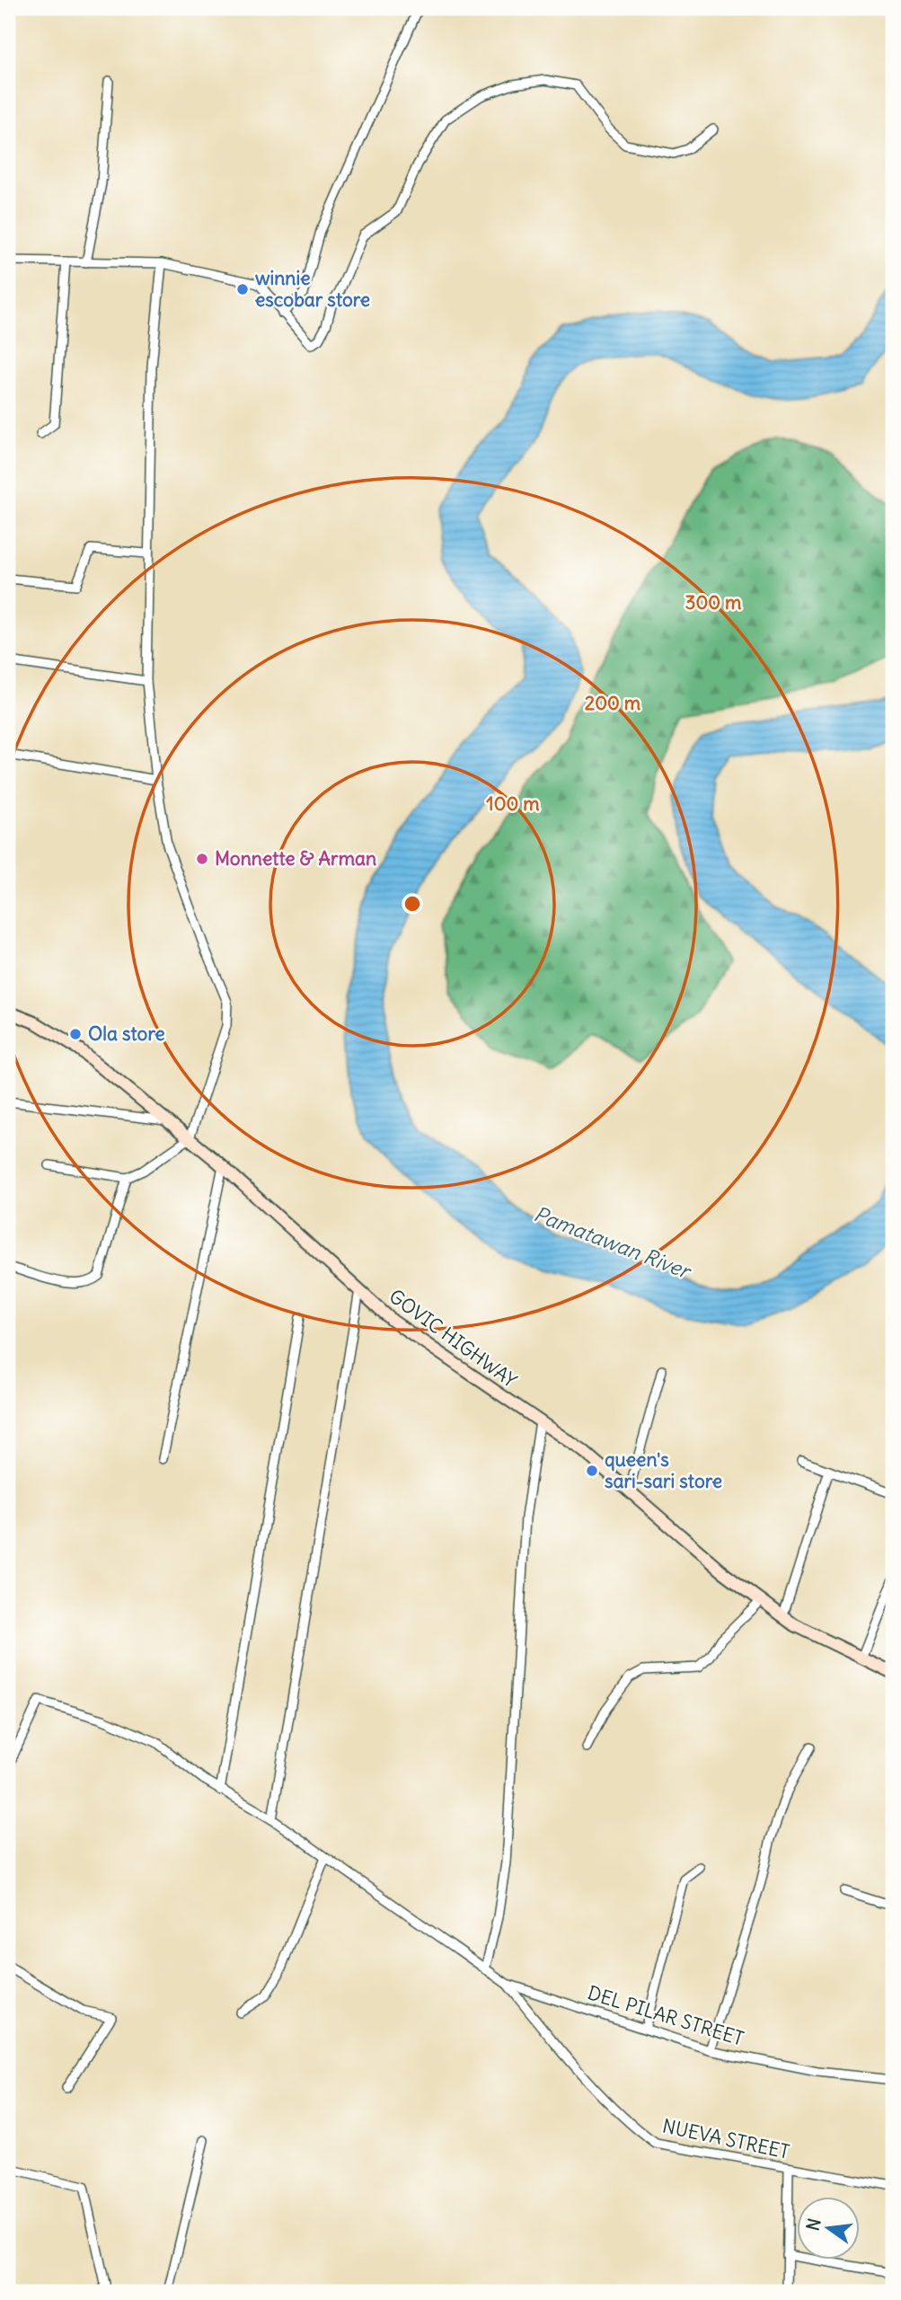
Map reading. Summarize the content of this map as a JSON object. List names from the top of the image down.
{
  "streets": {
    "main road": ["GOVIC HIGHWAY"],
    "street": ["DEL PILAR STREET", "NUEVA STREET"]
  },
  "crossings": [
    ["DEL PILAR STREET", "NUEVA STREET"]
  ],
  "water": ["Pamatawan River"],
  "places": [
    "winnie escobar store",
    "Monnette & Arman",
    "Ola store",
    "queen's sari-sari store"
  ],
  "north": "left",
  "rings": ["300 m", "200 m", "100 m"]
}
